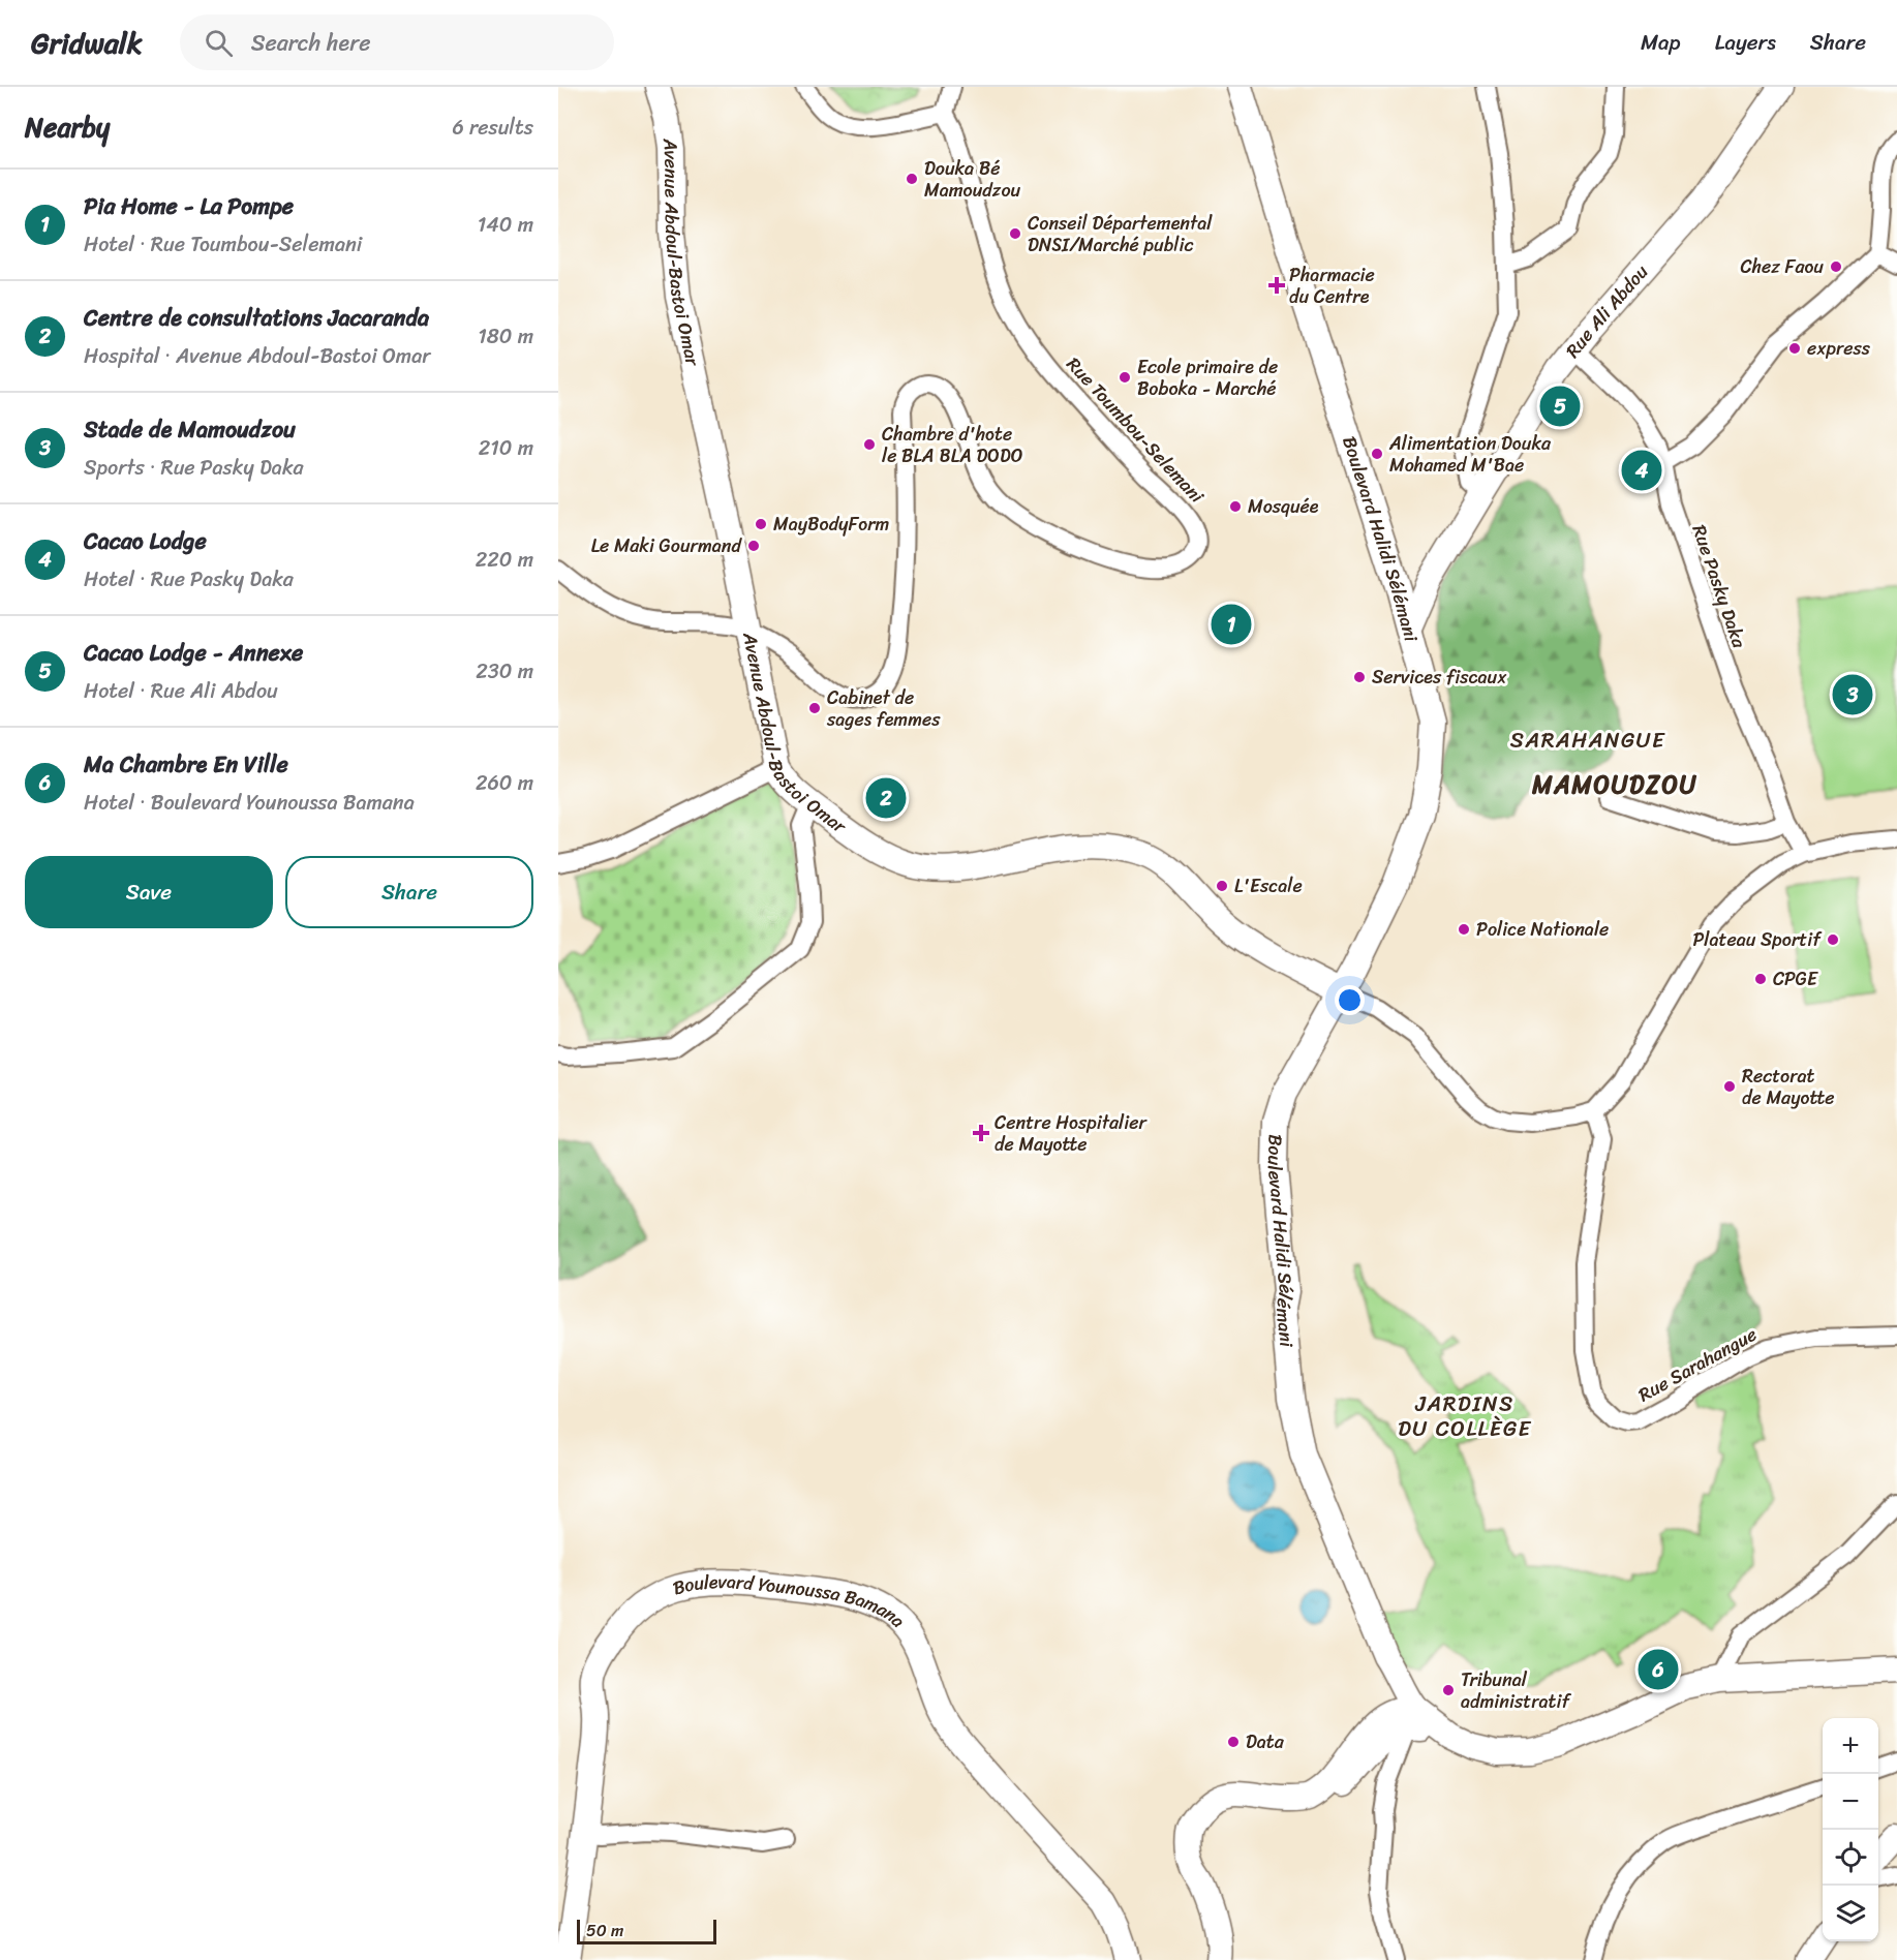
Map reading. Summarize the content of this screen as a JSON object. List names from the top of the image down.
{
  "streets": {
    "street": [
      "Avenue Abdoul-Bastoi Omar",
      "Rue Ali Abdou",
      "Rue Toumbou-Selemani",
      "Boulevard Halidi Sélémani",
      "Rue Pasky Daka",
      "Rue Sarahangue",
      "Boulevard Younoussa Bamana"
    ]
  },
  "crossings": [
    ["Avenue Abdoul-Bastoi Omar", "Rue Toumbou-Selemani"],
    ["Avenue Abdoul-Bastoi Omar", "Boulevard Halidi Sélémani"],
    ["Rue Ali Abdou", "Boulevard Halidi Sélémani"],
    ["Rue Ali Abdou", "Rue Pasky Daka"]
  ],
  "districts": ["SARAHANGUE", "MAMOUDZOU", "JARDINS DU COLLÈGE"],
  "places": {
    "other": [
      "Douka Bé Mamoudzou",
      "Conseil Départemental DNSI/Marché public",
      "Chez Faou",
      "express",
      "Ecole primaire de Boboka - Marché",
      "Chambre d'hote le BLA BLA DODO",
      "Alimentation Douka Mohamed M'Bae",
      "Mosquée",
      "MayBodyForm",
      "Le Maki Gourmand",
      "Services fiscaux",
      "Cabinet de sages femmes",
      "L'Escale",
      "Police Nationale",
      "Plateau Sportif",
      "CPGE",
      "Rectorat de Mayotte",
      "Tribunal administratif",
      "Data"
    ],
    "health": ["Pharmacie du Centre", "Centre Hospitalier de Mayotte"]
  },
  "scale_bar": "50 m",
  "page": {
    "header": "Gridwalk",
    "search": "Search here",
    "nav": ["Map", "Layers", "Share"],
    "heading": ["Nearby", "6 results"],
    "list": [
      {
        "mark": "1",
        "name": "Pia Home - La Pompe",
        "note": "Hotel · Rue Toumbou-Selemani",
        "value": "140 m"
      },
      {
        "mark": "2",
        "name": "Centre de consultations Jacaranda",
        "note": "Hospital · Avenue Abdoul-Bastoi Omar",
        "value": "180 m"
      },
      {
        "mark": "3",
        "name": "Stade de Mamoudzou",
        "note": "Sports · Rue Pasky Daka",
        "value": "210 m"
      },
      {
        "mark": "4",
        "name": "Cacao Lodge",
        "note": "Hotel · Rue Pasky Daka",
        "value": "220 m"
      },
      {
        "mark": "5",
        "name": "Cacao Lodge - Annexe",
        "note": "Hotel · Rue Ali Abdou",
        "value": "230 m"
      },
      {
        "mark": "6",
        "name": "Ma Chambre En Ville",
        "note": "Hotel · Boulevard Younoussa Bamana",
        "value": "260 m"
      }
    ],
    "pins": [
      "5",
      "4",
      "1",
      "3",
      "2",
      "6"
    ],
    "buttons": ["Save", "Share"],
    "map_buttons": ["+", "−"],
    "scale": "50 m"
  }
}
